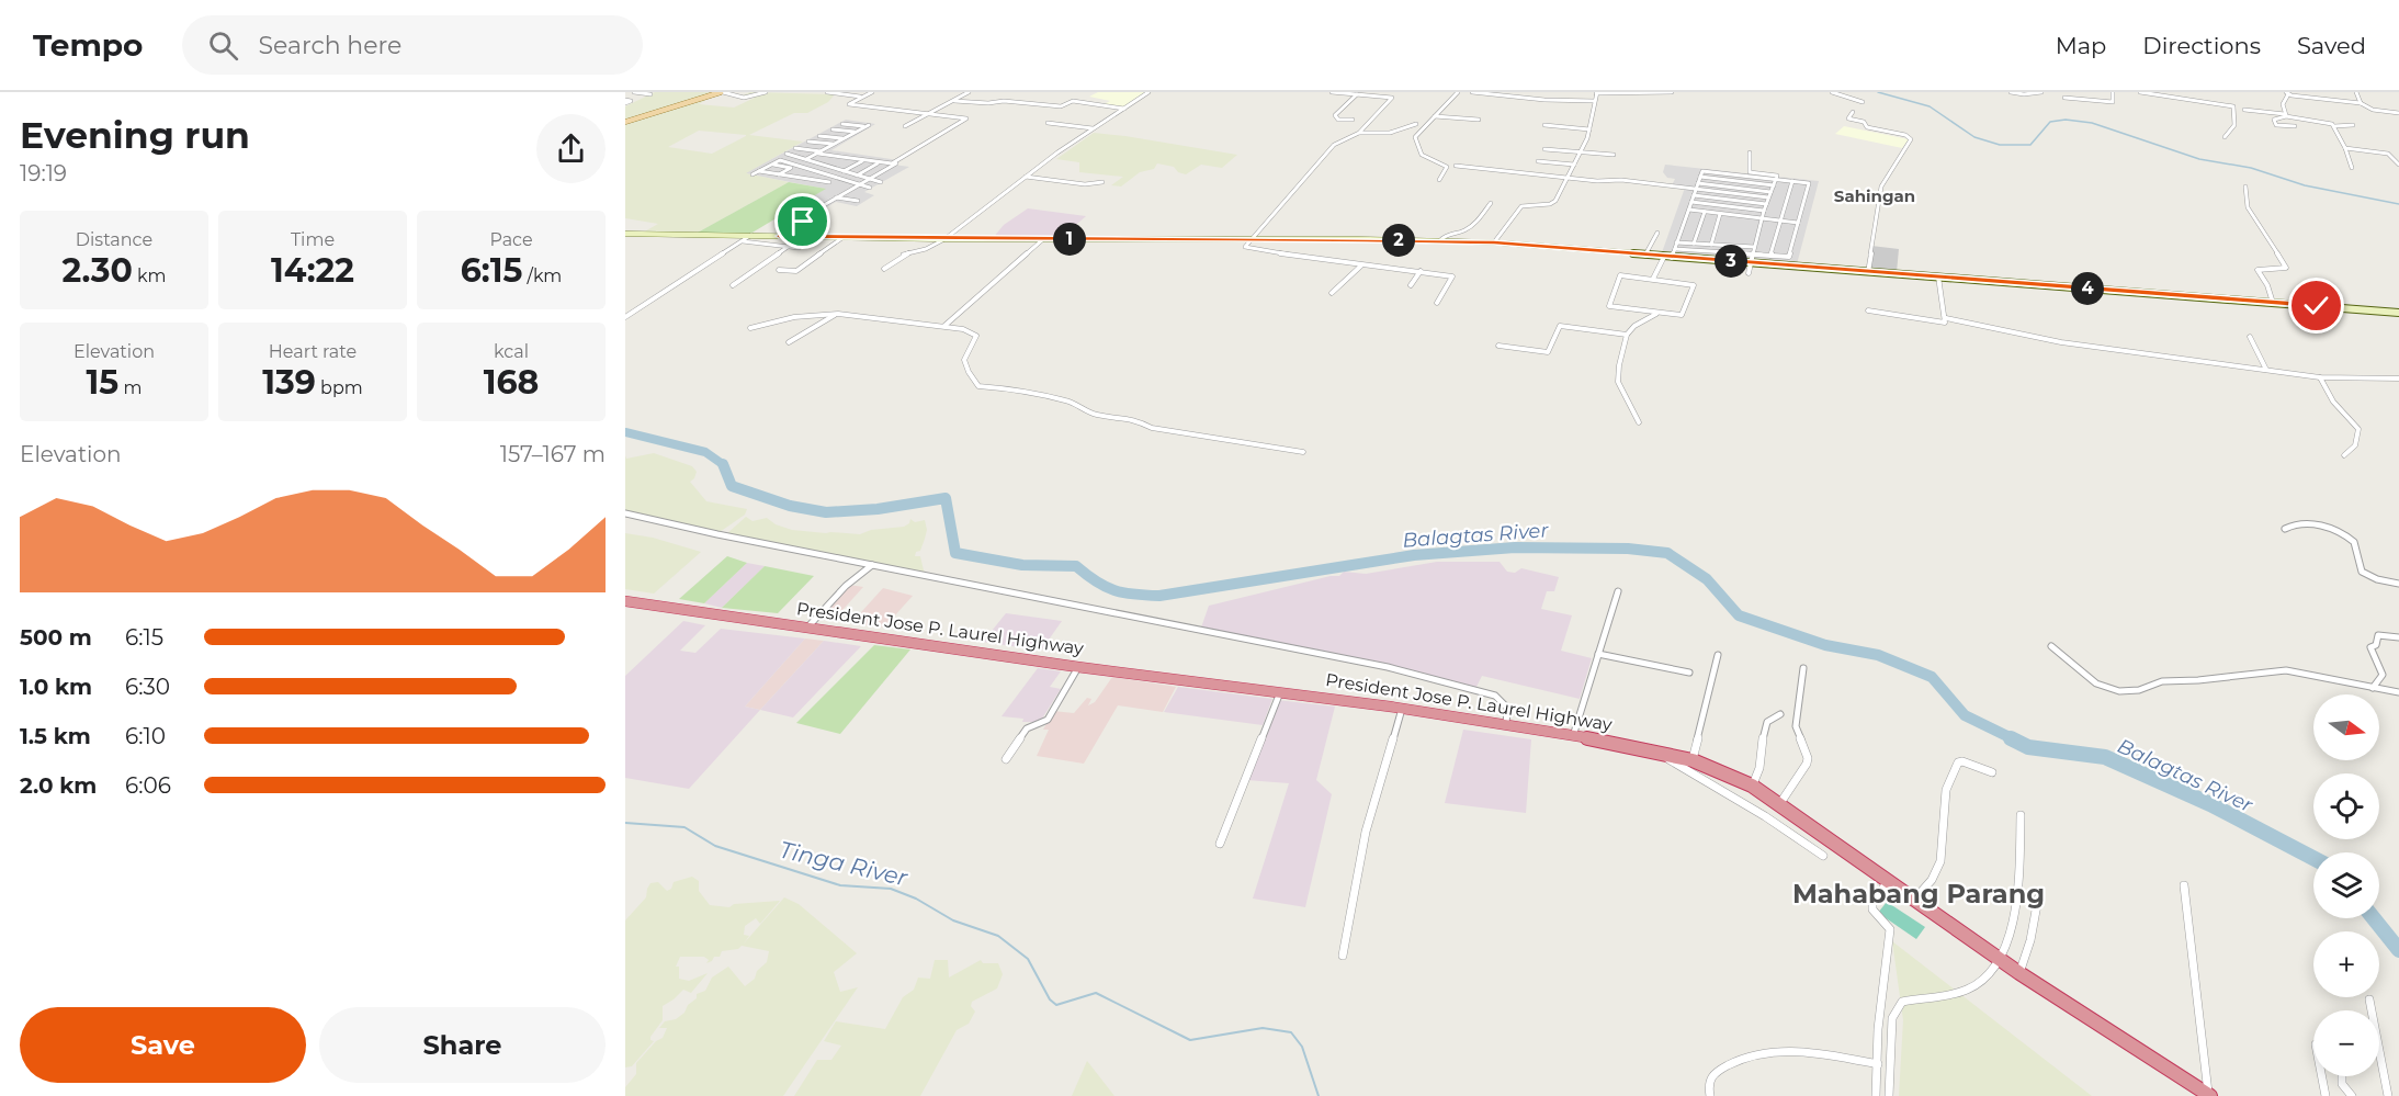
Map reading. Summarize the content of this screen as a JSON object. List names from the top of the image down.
{
  "streets": {
    "highway": ["President Jose P. Laurel Highway"]
  },
  "districts": ["Sahingan", "Mahabang Parang"],
  "water": ["Balagtas River", "Tinga River"],
  "north": "right",
  "page": {
    "header": "Tempo",
    "search": "Search here",
    "nav": ["Map", "Directions", "Saved"],
    "heading": ["Evening run", "19:19"],
    "stats": [
      ["Distance", "2.30 km"],
      ["Time", "14:22"],
      ["Pace", "6:15 /km"],
      ["Elevation", "15 m"],
      ["Heart rate", "139 bpm"],
      ["kcal", "168"]
    ],
    "pins": [
      "1",
      "2",
      "3",
      "4"
    ],
    "chart": ["Elevation", "157–167 m"],
    "list": [
      {
        "name": "500 m",
        "note": "6:15"
      },
      {
        "name": "1.0 km",
        "note": "6:30"
      },
      {
        "name": "1.5 km",
        "note": "6:10"
      },
      {
        "name": "2.0 km",
        "note": "6:06"
      }
    ],
    "map_buttons": ["+", "−"],
    "buttons": ["Save", "Share"]
  }
}
